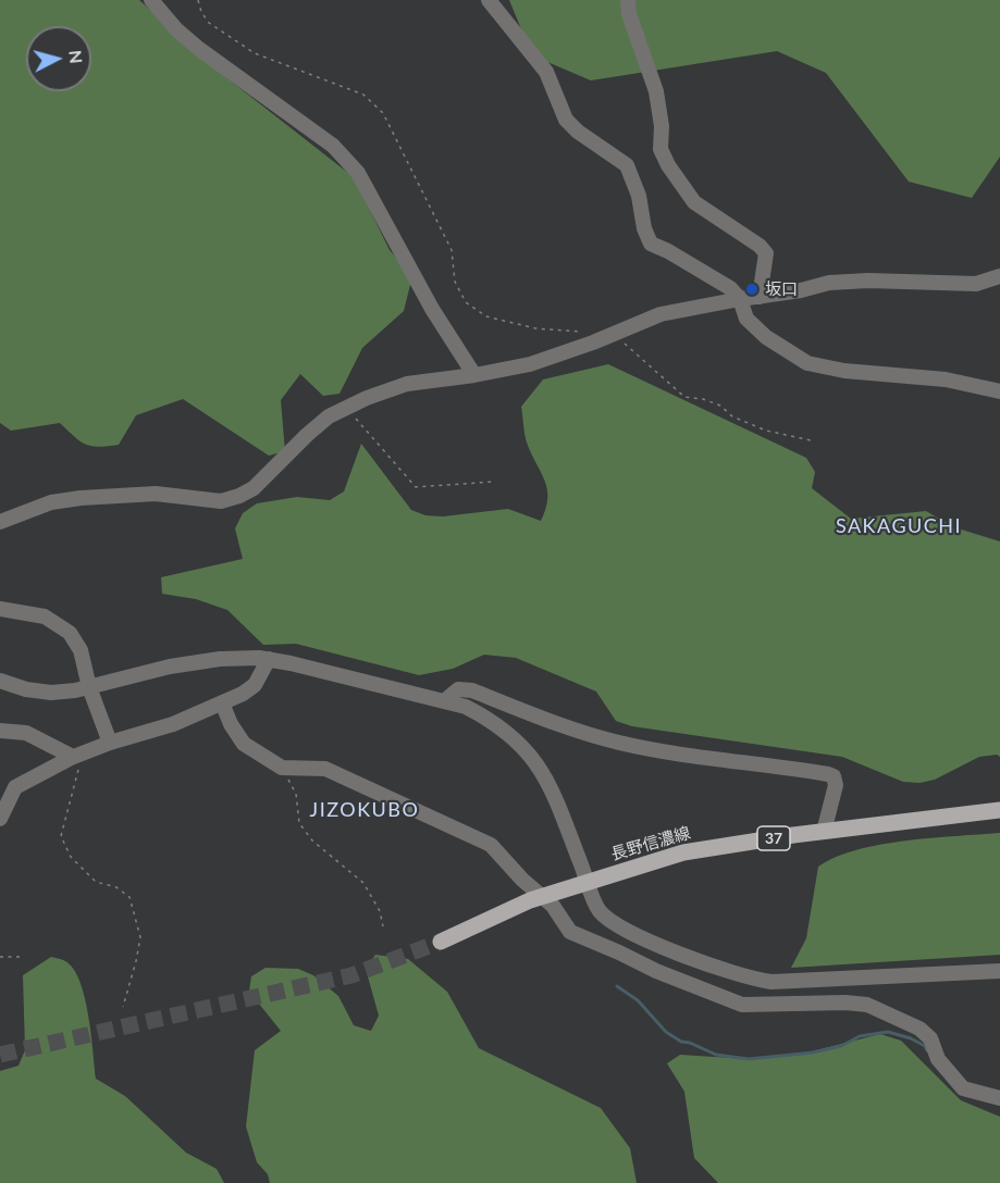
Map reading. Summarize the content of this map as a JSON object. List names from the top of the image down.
{
  "streets": {
    "main road": ["37", "長野信濃線"]
  },
  "districts": ["SAKAGUCHI", "JIZOKUBO"],
  "places": ["坂口"],
  "north": "right"
}
